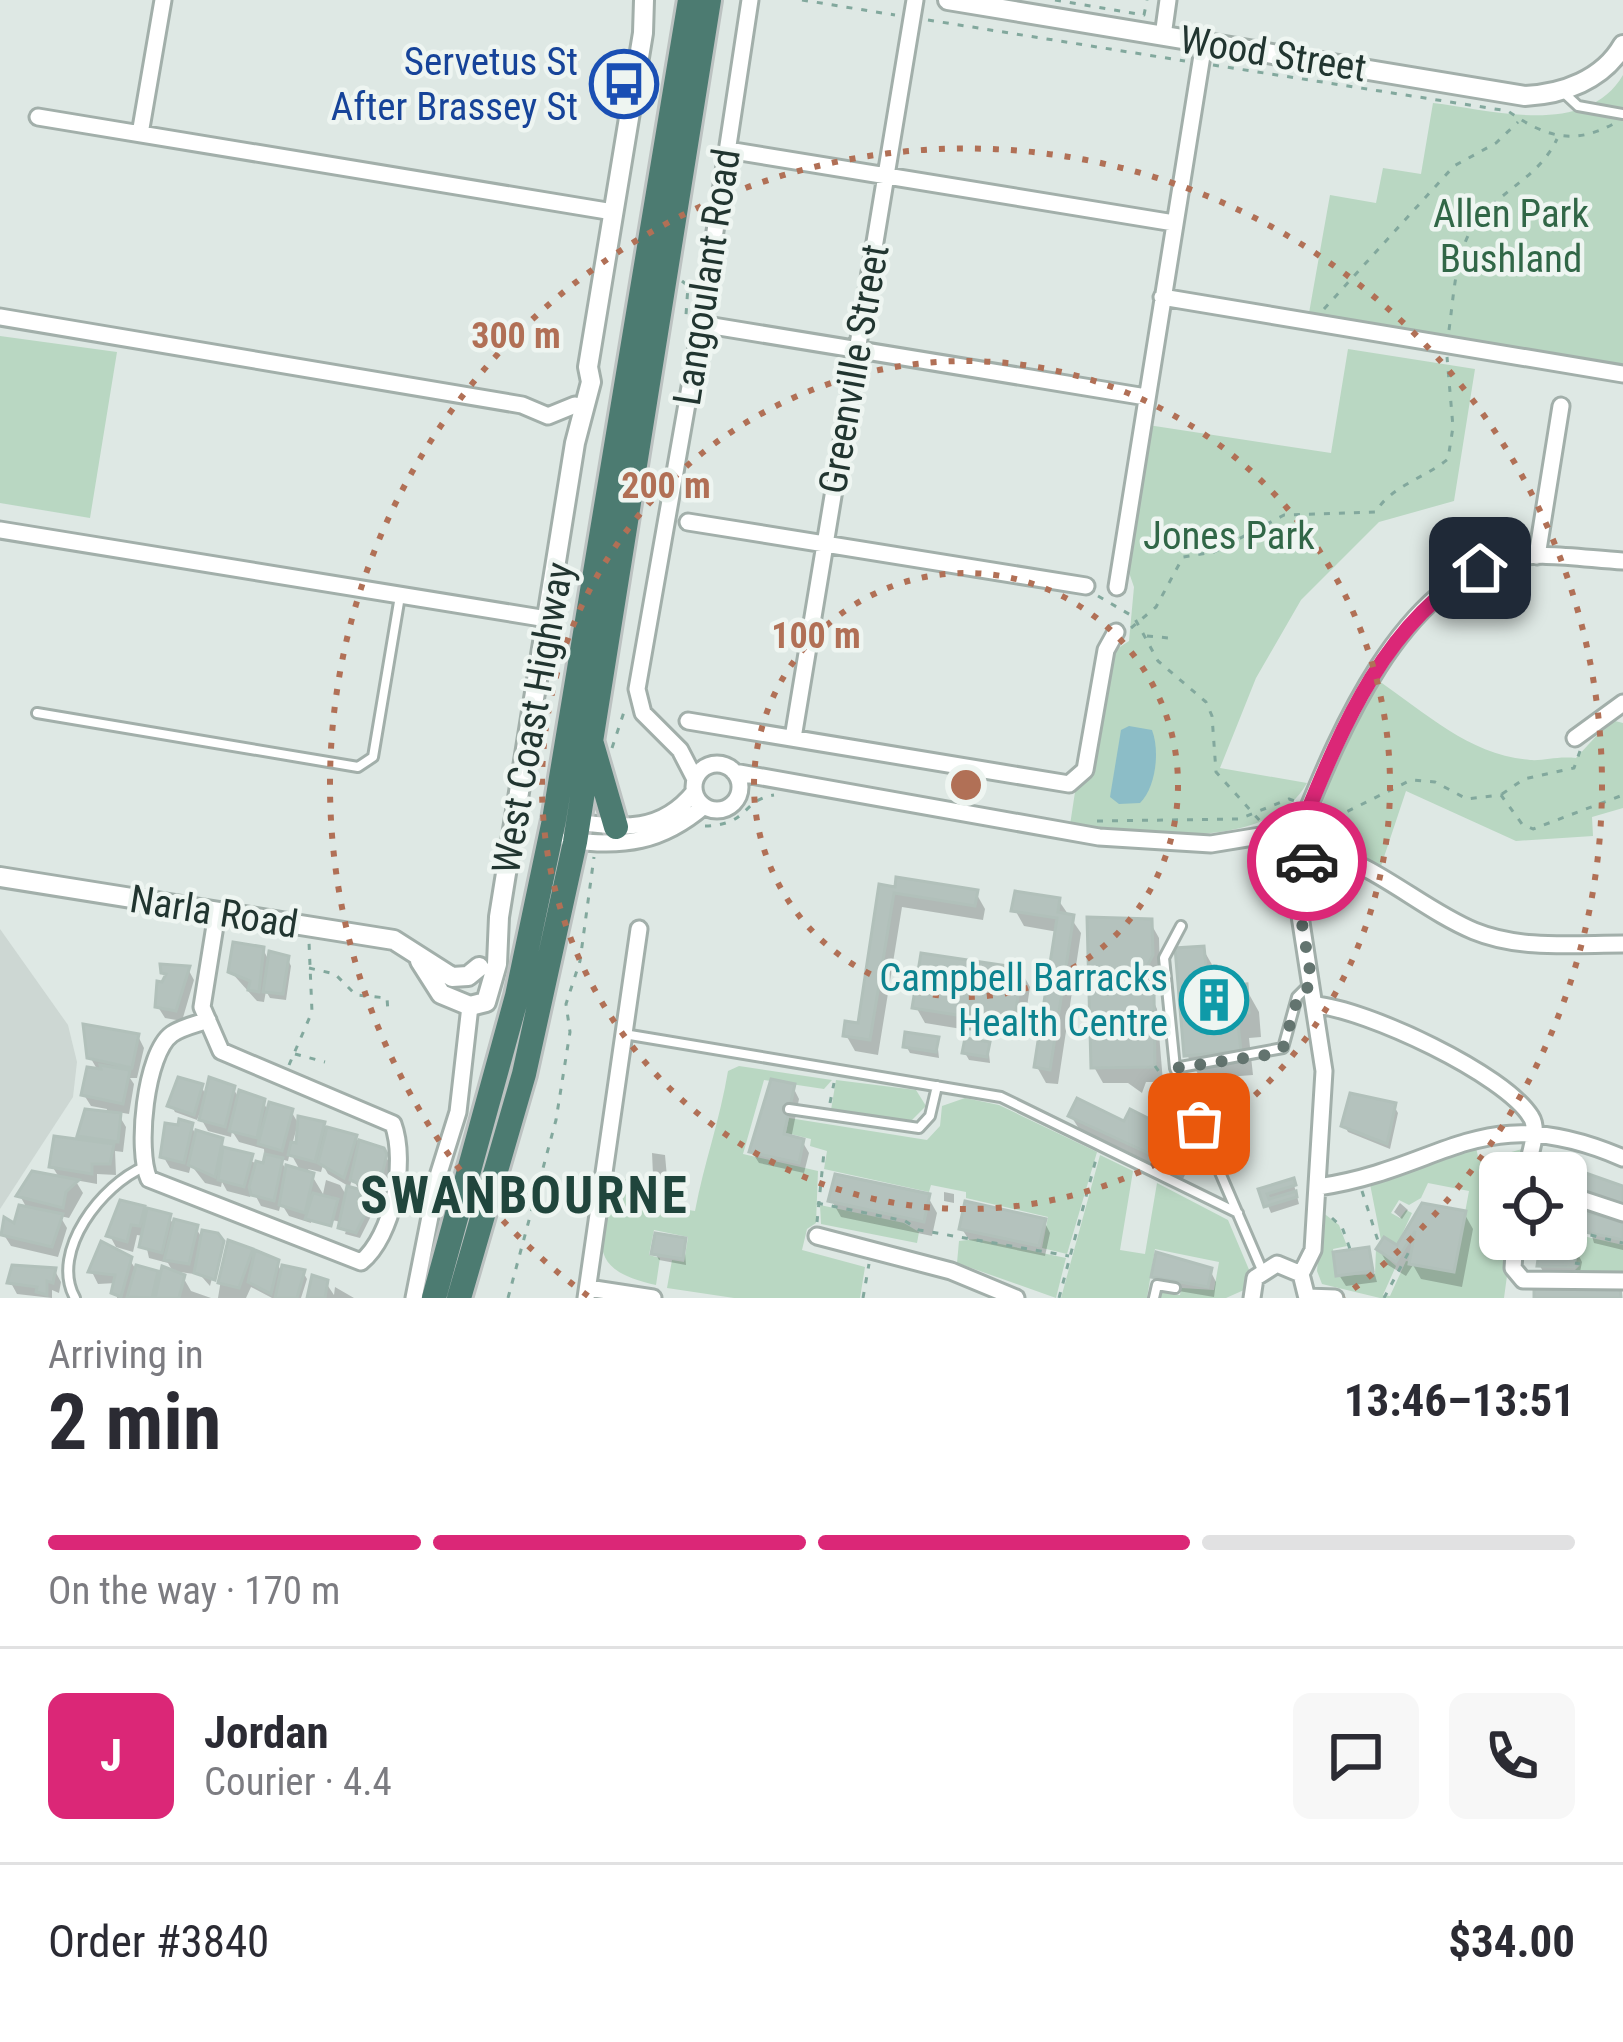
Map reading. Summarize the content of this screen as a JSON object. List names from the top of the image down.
{
  "streets": {
    "highway": ["West Coast Highway"],
    "street": [
      "Wood Street",
      "Langoulant Road",
      "Greenville Street",
      "Narla Road"
    ]
  },
  "districts": ["SWANBOURNE"],
  "parks": ["Allen Park Bushland", "Jones Park"],
  "places": {
    "bus stop": ["Servetus St After Brassey St"],
    "building": ["Campbell Barracks Health Centre"]
  },
  "page": {
    "heading": ["2 min", "Arriving in", "13:46–13:51"],
    "panel": [
      "Jordan",
      "Courier · 4.4",
      "Order #3840",
      "$34.00"
    ],
    "bar": "On the way · 170 m",
    "round": "J"
  },
  "rings": ["300 m", "200 m", "100 m"]
}
